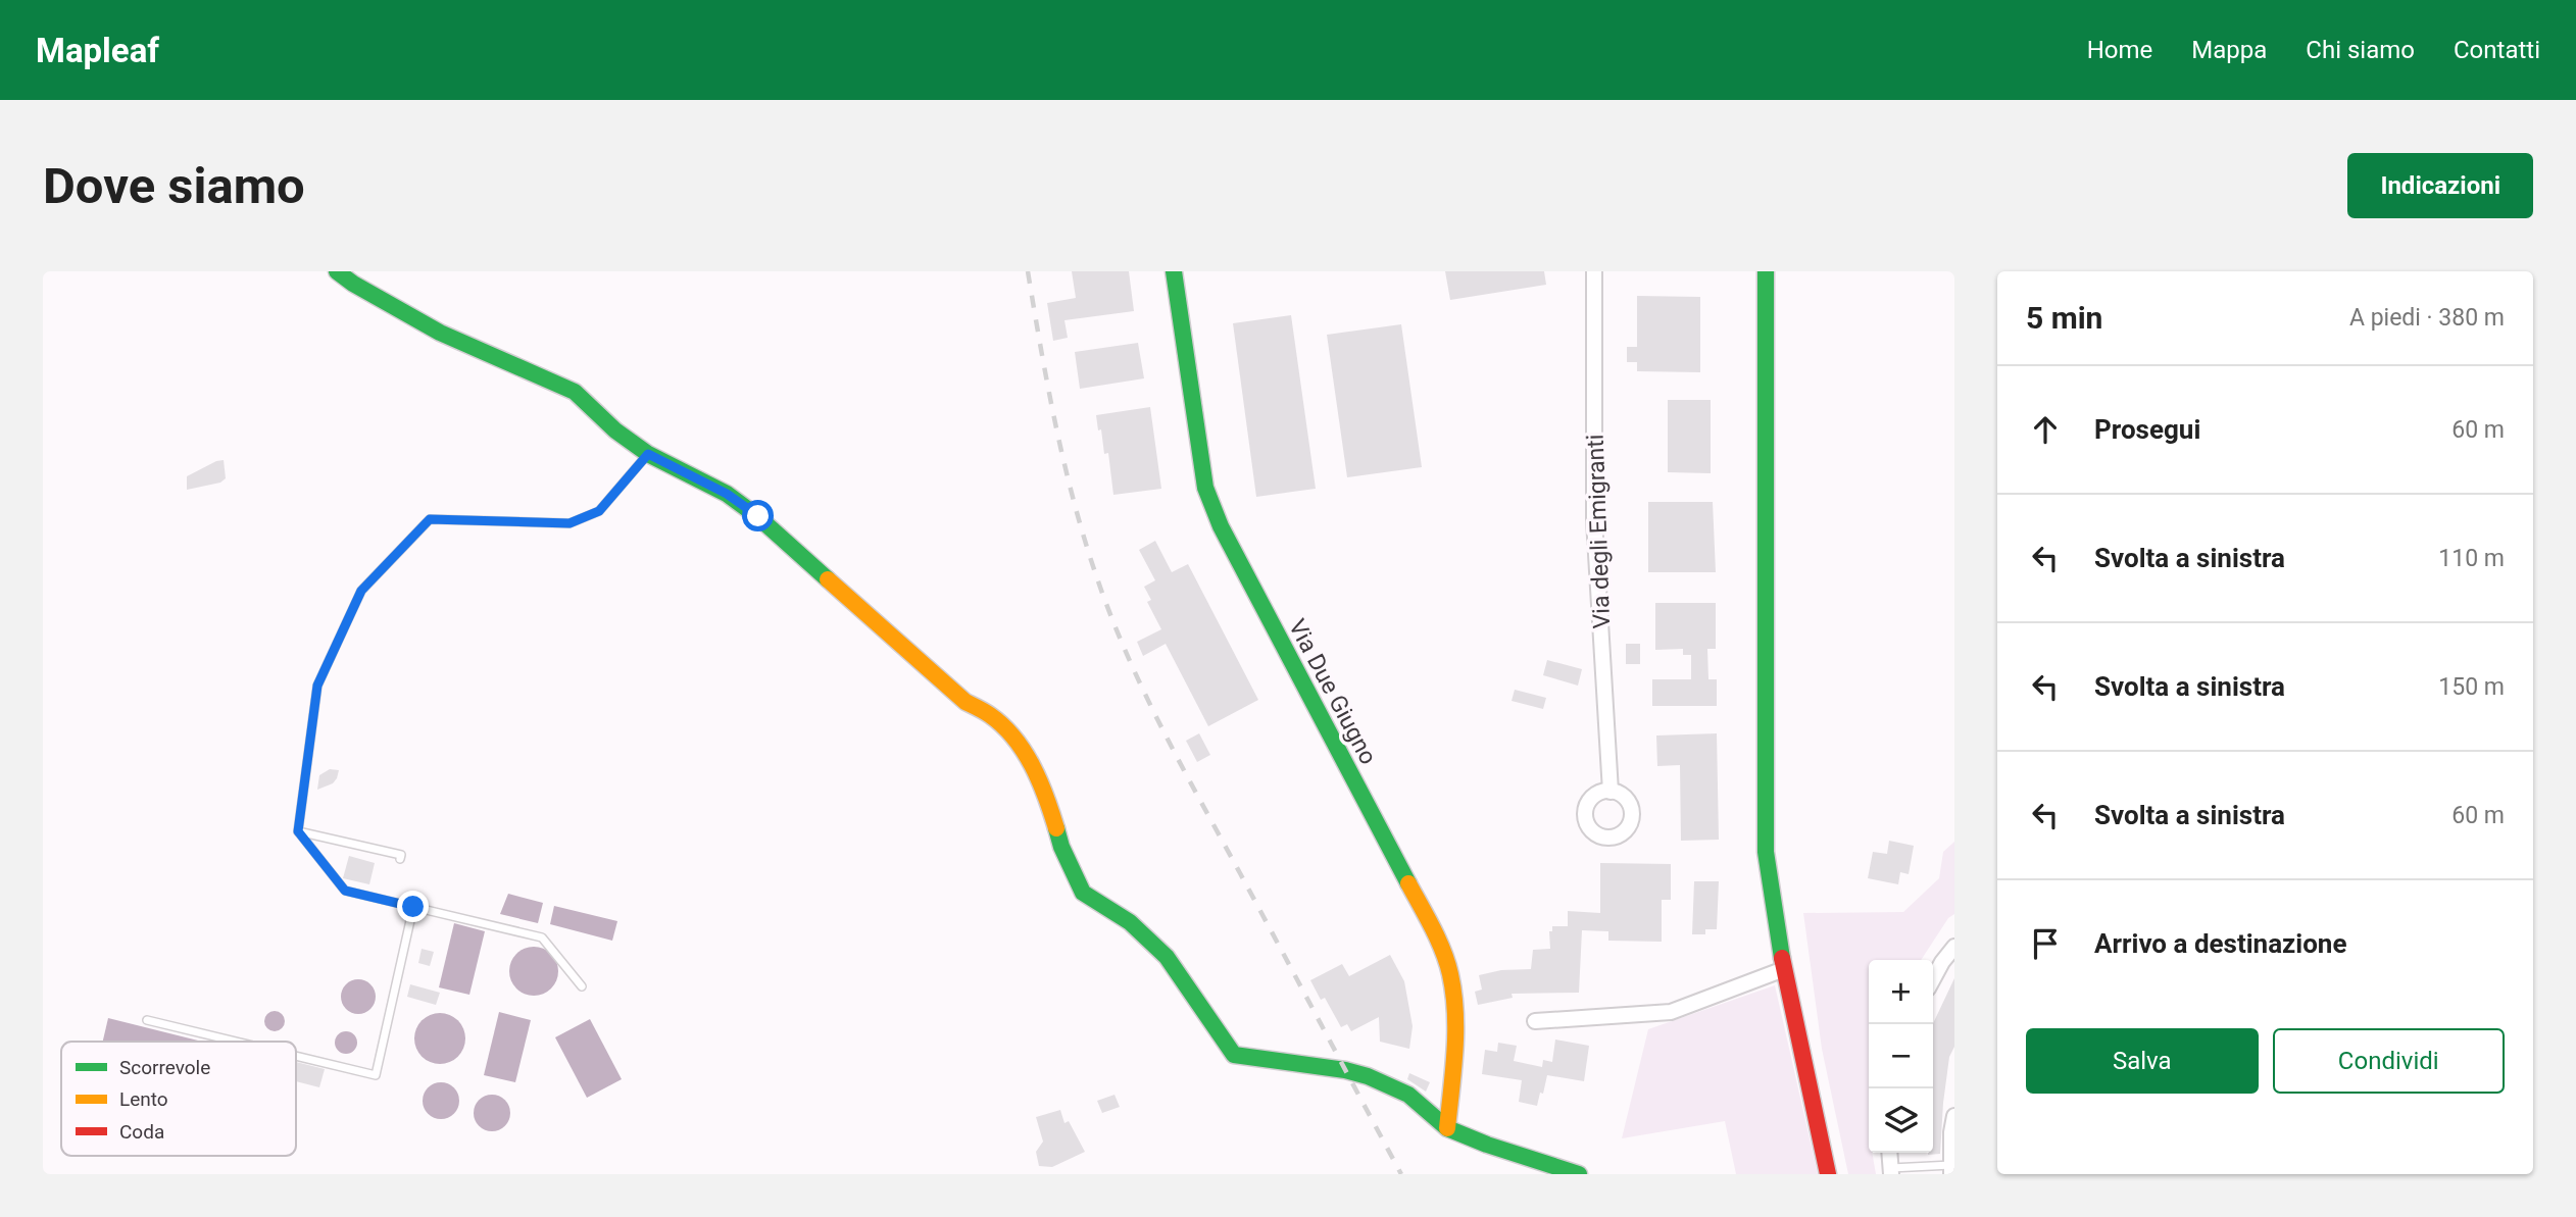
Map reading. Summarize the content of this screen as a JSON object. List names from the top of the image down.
{
  "streets": {
    "street": ["Via degli Emigranti", "Via Due Giugno"]
  },
  "legend": ["Scorrevole", "Lento", "Coda"],
  "page": {
    "header": "Mapleaf",
    "nav": [
      "Home",
      "Mappa",
      "Chi siamo",
      "Contatti"
    ],
    "buttons": [
      "Indicazioni",
      ["Salva", "Condividi"]
    ],
    "title": "Dove siamo",
    "heading": ["5 min", "A piedi · 380 m"],
    "list": [
      ["Prosegui", "60 m"],
      ["Svolta a sinistra", "110 m"],
      ["Svolta a sinistra", "150 m"],
      ["Svolta a sinistra", "60 m"],
      "Arrivo a destinazione"
    ],
    "map_buttons": ["+", "−"]
  }
}
